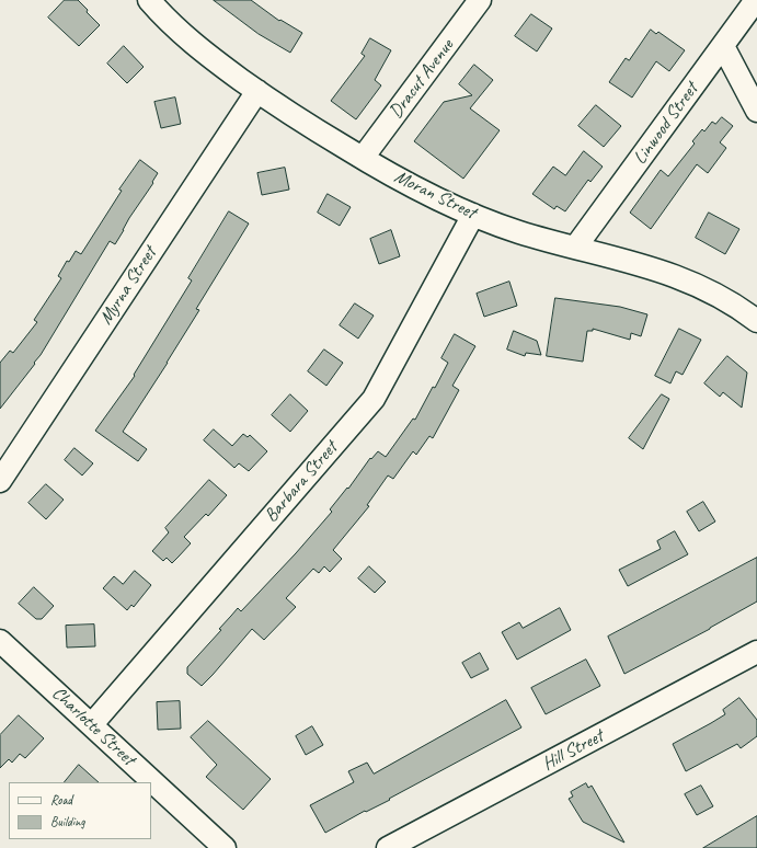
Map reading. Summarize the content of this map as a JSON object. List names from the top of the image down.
{
  "streets": {
    "street": [
      "Dracut Avenue",
      "Linwood Street",
      "Moran Street",
      "Myrna Street",
      "Barbara Street",
      "Charlotte Street",
      "Hill Street"
    ]
  },
  "crossings": [
    ["Dracut Avenue", "Moran Street"],
    ["Linwood Street", "Moran Street"],
    ["Moran Street", "Myrna Street"],
    ["Moran Street", "Barbara Street"],
    ["Barbara Street", "Charlotte Street"]
  ],
  "legend": ["Road", "Building"]
}
